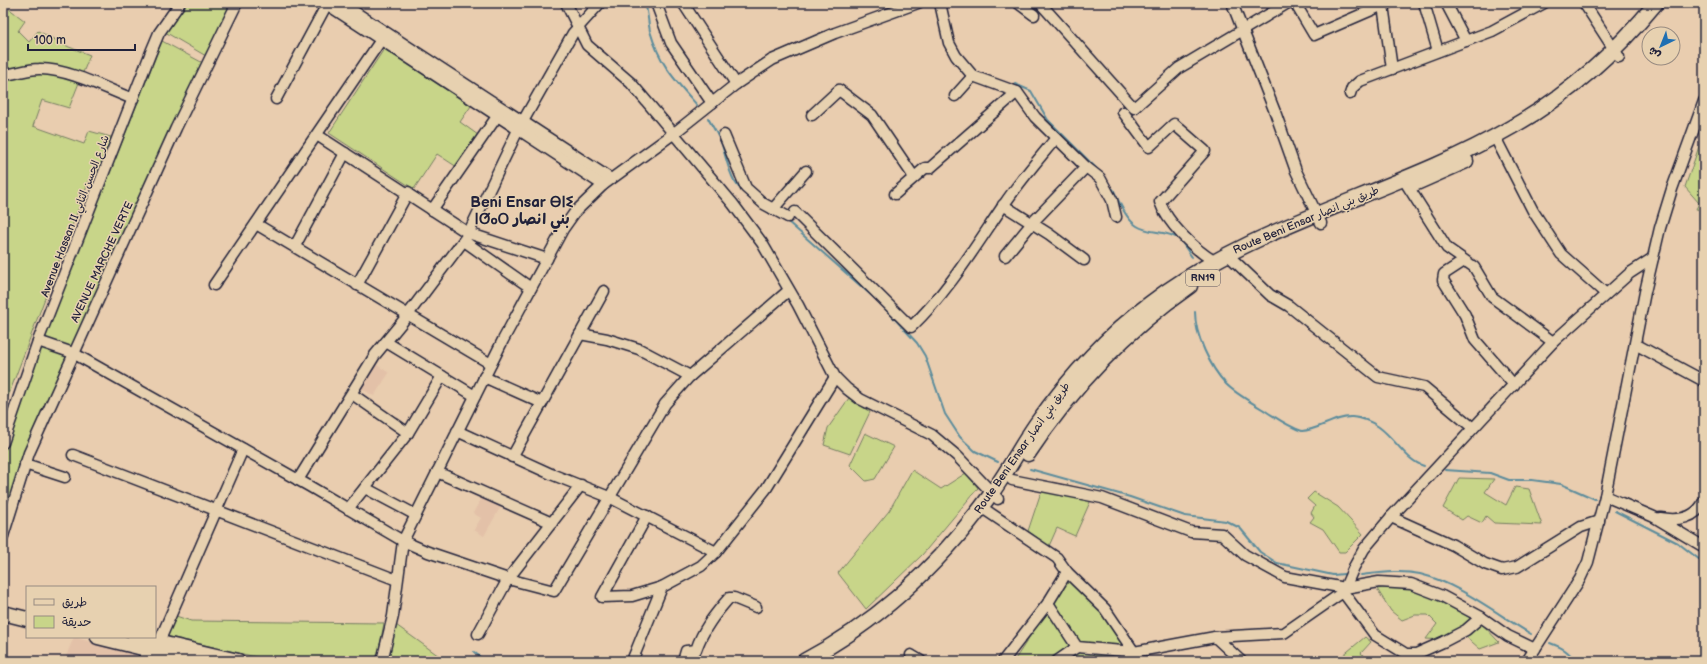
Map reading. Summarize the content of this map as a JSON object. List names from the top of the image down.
{
  "streets": {
    "highway": ["Route Beni Ensar طريق بني انصار", "RN19"],
    "street": ["Avenue Hassan II شارع الحسن الثاني", "AVENUE MARCHE VERTE"]
  },
  "districts": ["Beni Ensar ⴱⵏⵉ ⵏⵚⴰⵔ بني انصار"],
  "legend": ["طريق", "حديقة"],
  "scale_bar": "100 m",
  "north": "bottom left"
}
